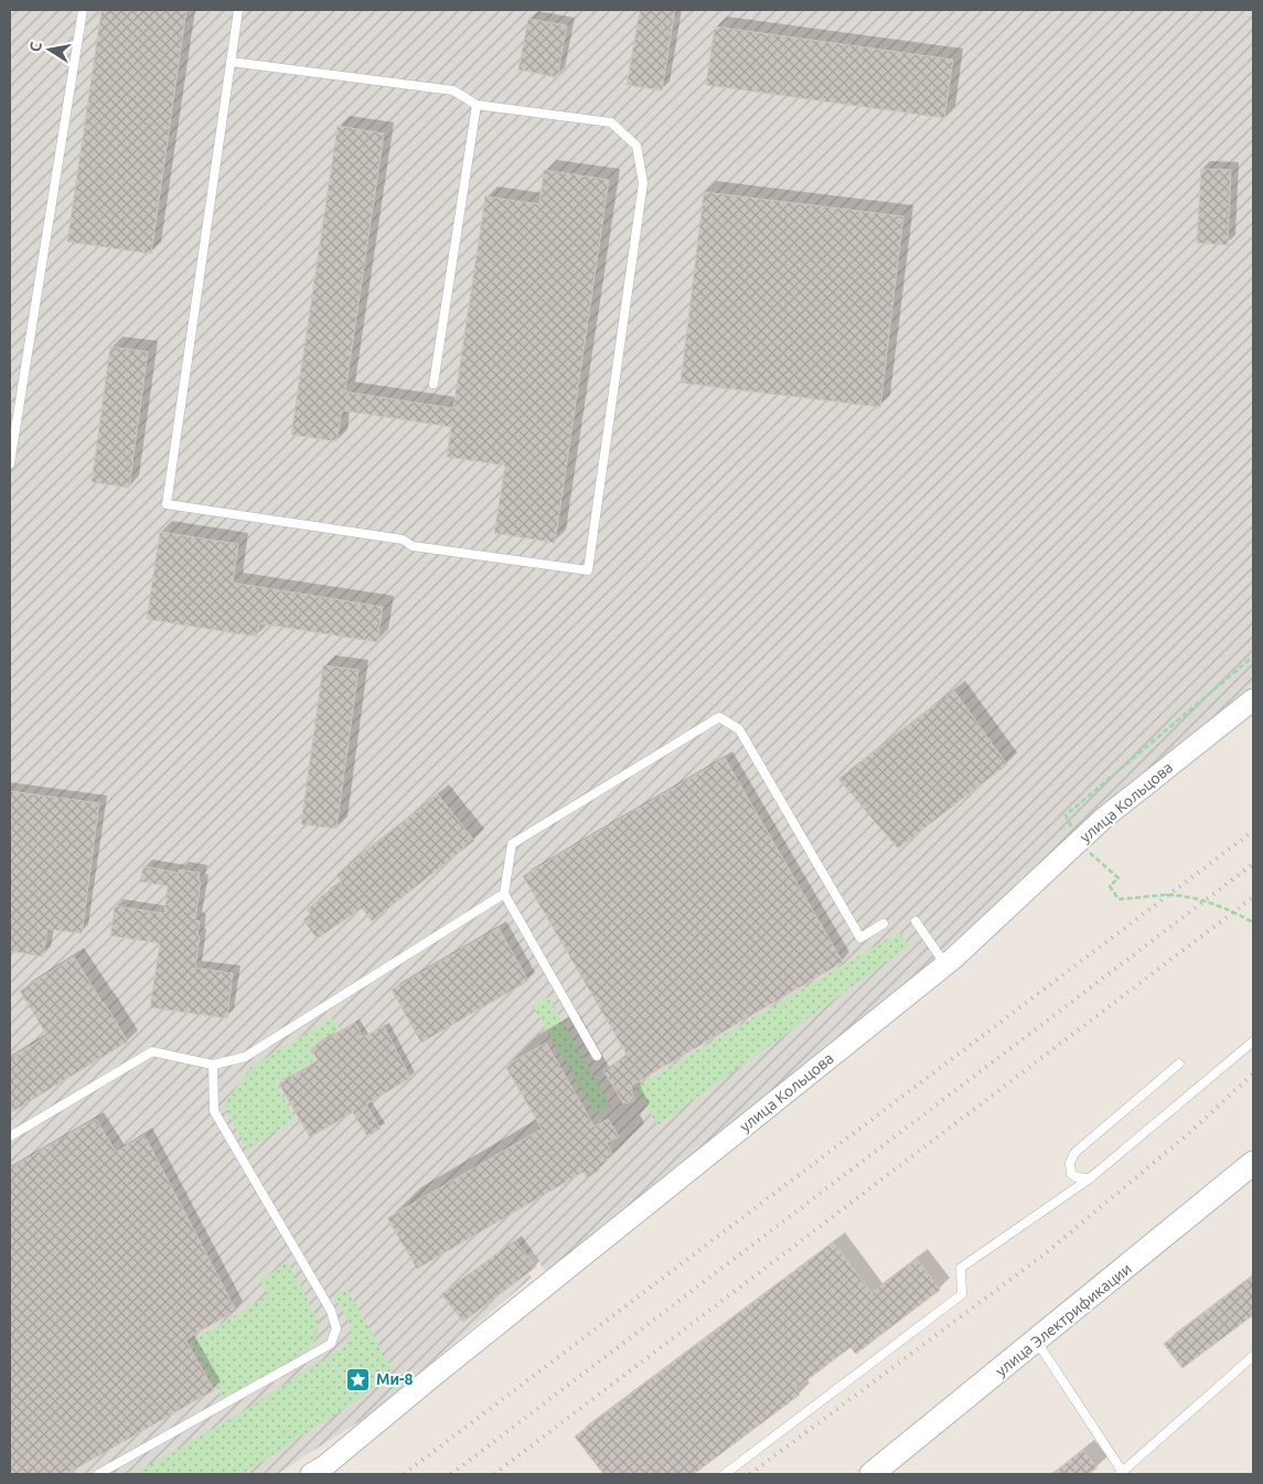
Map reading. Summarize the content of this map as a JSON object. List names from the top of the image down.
{
  "streets": {
    "main road": ["улица Электрификации"],
    "street": ["улица Кольцова"]
  },
  "places": {
    "place": ["Ми-8"]
  },
  "north": "left"
}
